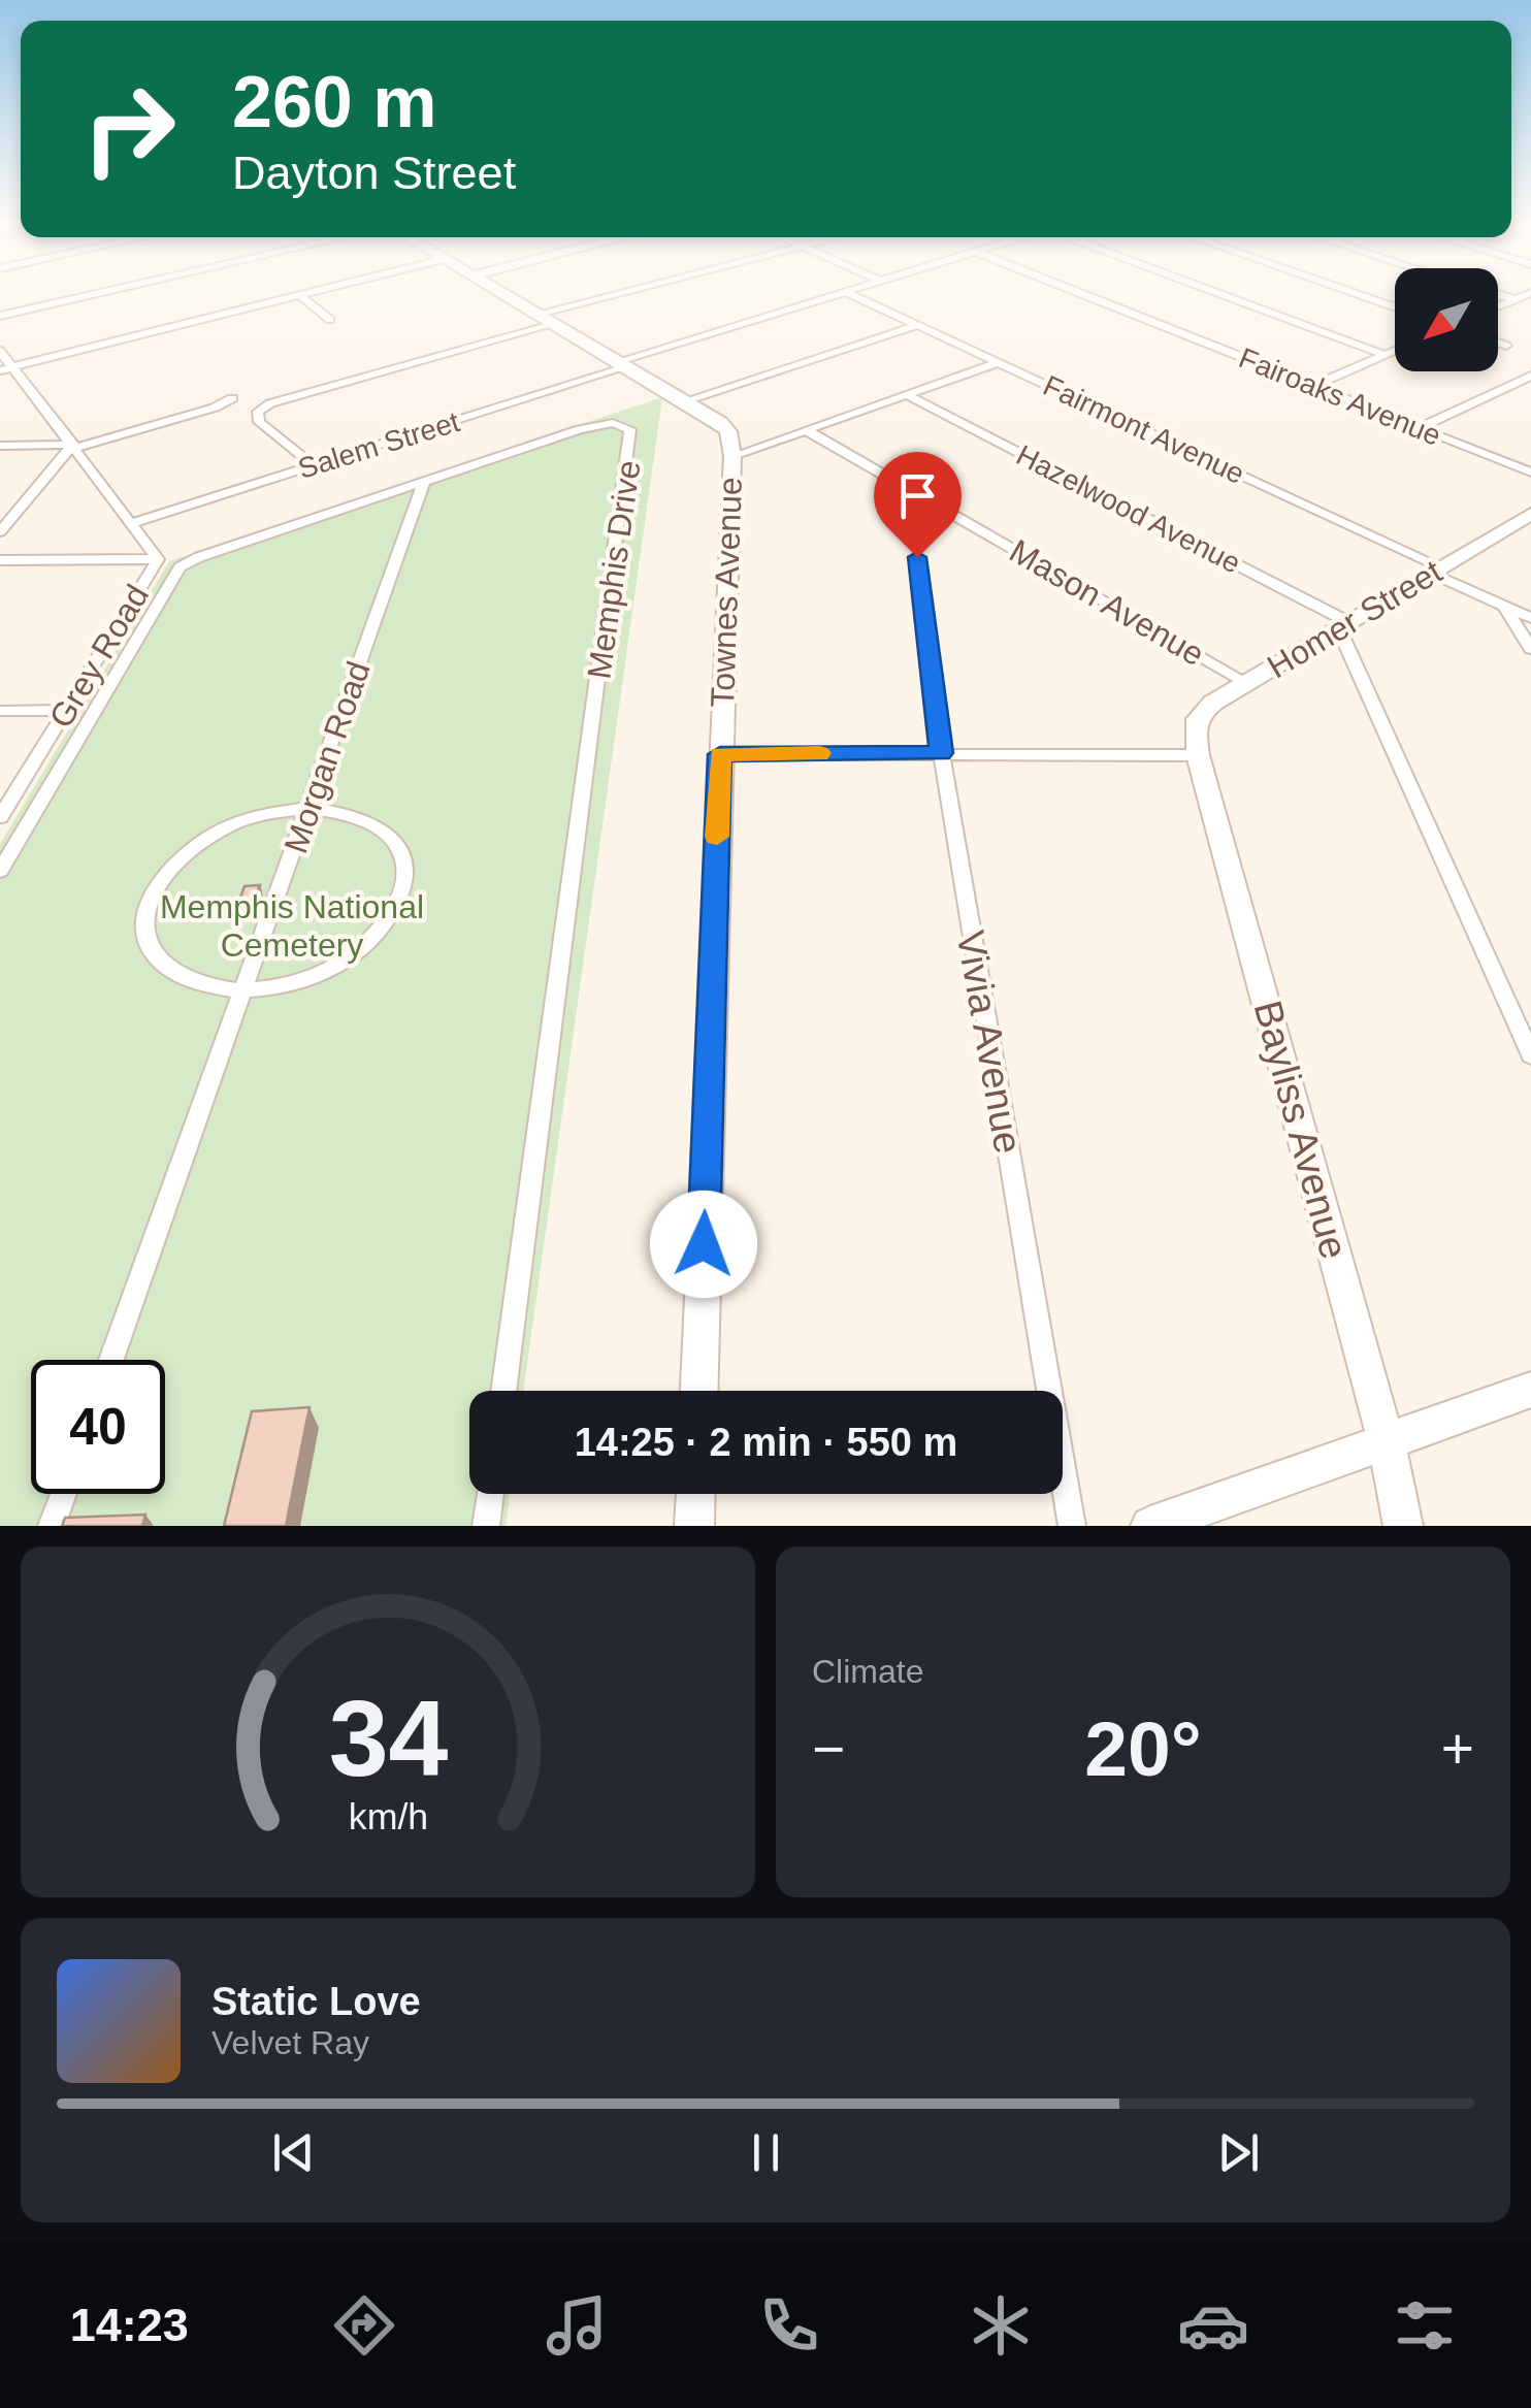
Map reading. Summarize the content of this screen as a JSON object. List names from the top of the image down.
{
  "streets": {
    "street": [
      "Fairoaks Avenue",
      "Fairmont Avenue",
      "Salem Street",
      "Hazelwood Avenue",
      "Memphis Drive",
      "Townes Avenue",
      "Mason Avenue",
      "Homer Street",
      "Grey Road",
      "Morgan Road",
      "Vivia Avenue",
      "Bayliss Avenue"
    ]
  },
  "crossings": [
    ["Fairmont Avenue", "Homer Street"],
    ["Salem Street", "Grey Road"],
    ["Hazelwood Avenue", "Homer Street"],
    ["Memphis Drive", "Morgan Road"],
    ["Mason Avenue", "Homer Street"],
    ["Homer Street", "Bayliss Avenue"]
  ],
  "parks": ["Memphis National Cemetery"],
  "north": "bottom left",
  "page": {
    "turn": ["260 m", "Dayton Street"],
    "limit": "40",
    "trip": "14:25 · 2 min · 550 m",
    "tile": "Climate",
    "heat": ["−", "20°", "+"],
    "song": ["Static Love", "Velvet Ray"],
    "tabs": "14:23",
    "gauge": ["34", "km/h"]
  }
}
